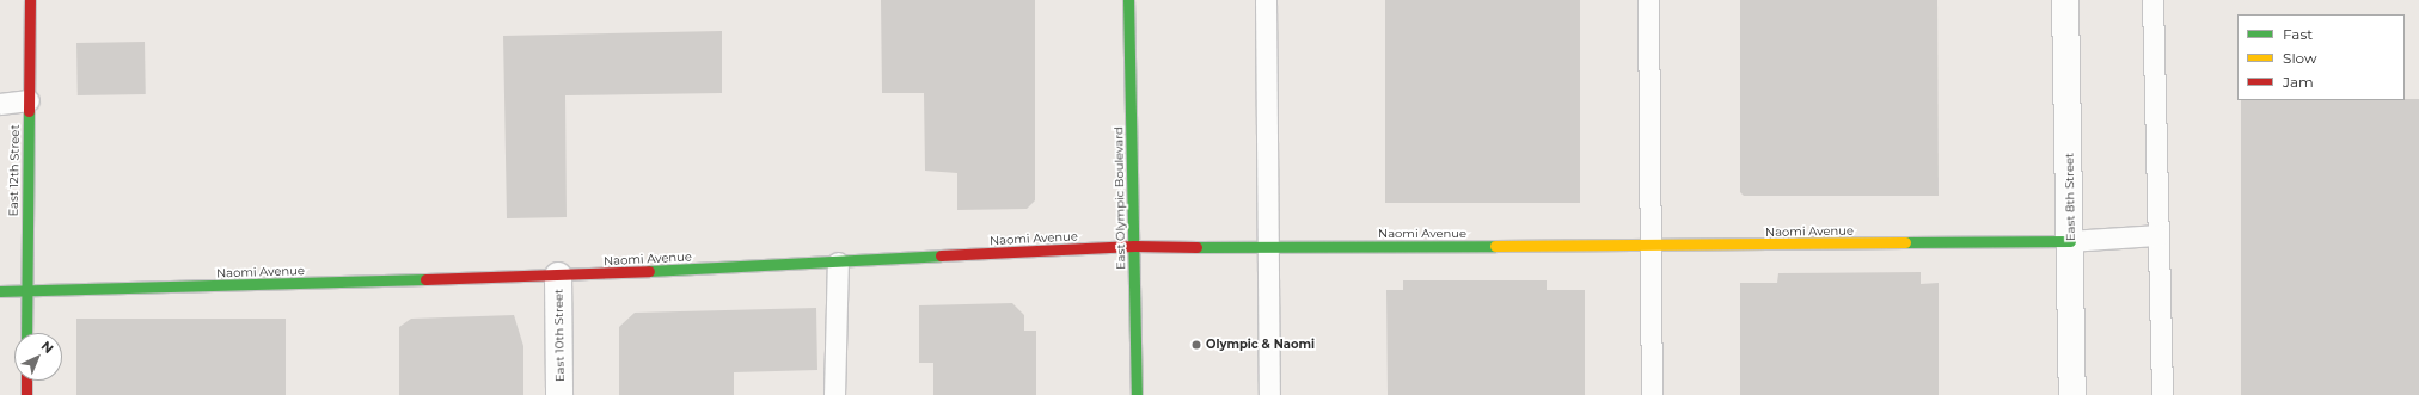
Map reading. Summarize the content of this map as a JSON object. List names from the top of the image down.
{
  "streets": {
    "street": [
      "East 12th Street",
      "East 8th Street",
      "East Olympic Boulevard",
      "Naomi Avenue",
      "East 10th Street"
    ]
  },
  "crossings": [
    ["East 12th Street", "Naomi Avenue"],
    ["East 8th Street", "Naomi Avenue"],
    ["East Olympic Boulevard", "Naomi Avenue"],
    ["Naomi Avenue", "East 10th Street"]
  ],
  "places": ["Olympic & Naomi"],
  "legend": ["Fast", "Slow", "Jam"],
  "north": "top right"
}
